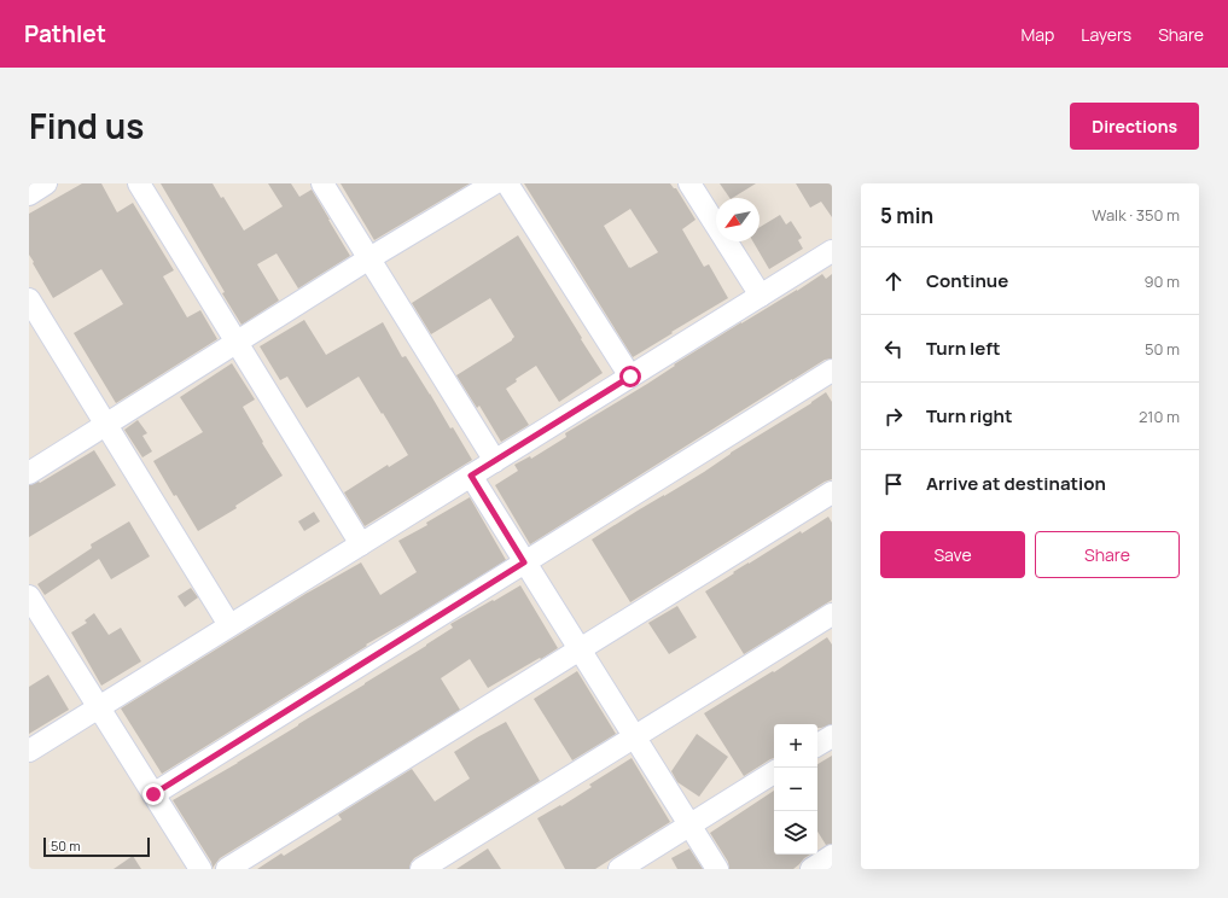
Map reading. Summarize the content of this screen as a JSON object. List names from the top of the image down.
{
  "scale_bar": "50 m",
  "north": "bottom left",
  "page": {
    "header": "Pathlet",
    "nav": ["Map", "Layers", "Share"],
    "title": "Find us",
    "buttons": [
      "Directions",
      ["Save", "Share"]
    ],
    "heading": ["5 min", "Walk · 350 m"],
    "list": [
      ["Continue", "90 m"],
      ["Turn left", "50 m"],
      ["Turn right", "210 m"],
      "Arrive at destination"
    ],
    "map_buttons": ["+", "−"],
    "scale": "50 m"
  }
}
